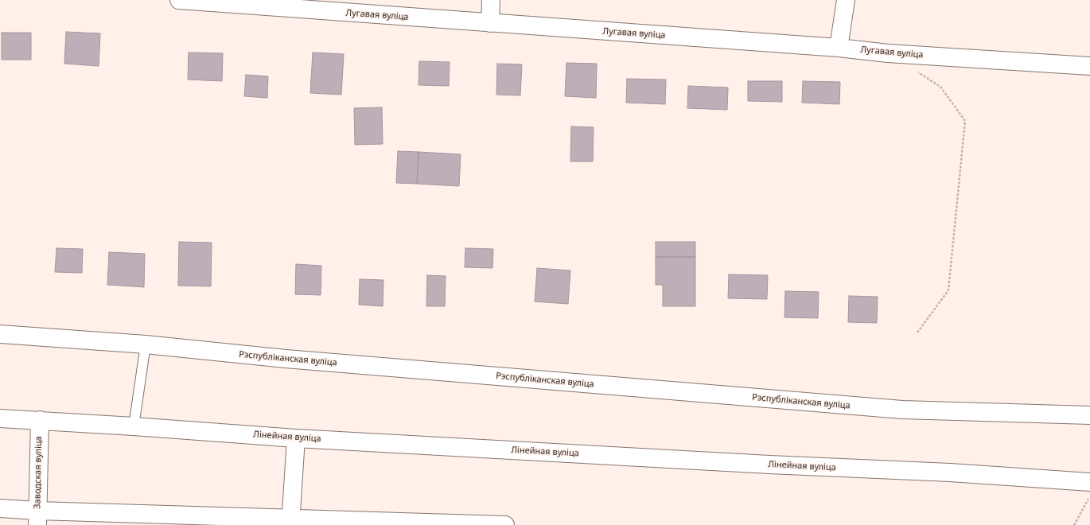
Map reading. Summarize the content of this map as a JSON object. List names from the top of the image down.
{
  "streets": {
    "street": [
      "Лугавая вуліца",
      "Рэспубліканская вуліца",
      "Лінейная вуліца",
      "Заводская вуліца"
    ]
  },
  "crossings": [
    ["Лінейная вуліца", "Заводская вуліца"]
  ]
}
